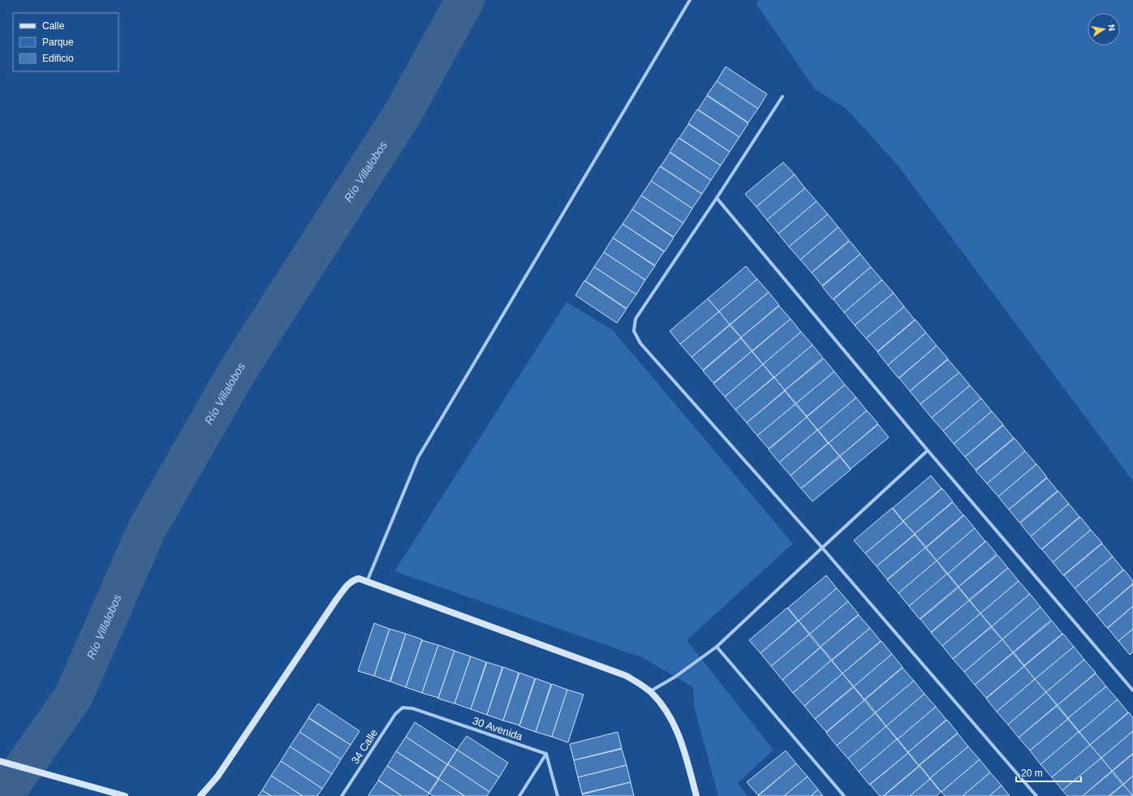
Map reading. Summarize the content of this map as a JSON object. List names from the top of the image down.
{
  "streets": {
    "street": ["30 Avenida", "34 Calle"]
  },
  "crossings": [
    ["30 Avenida", "34 Calle"]
  ],
  "water": ["Río Villalobos"],
  "legend": ["Calle", "Parque", "Edificio"],
  "scale_bar": "20 m",
  "north": "right"
}
